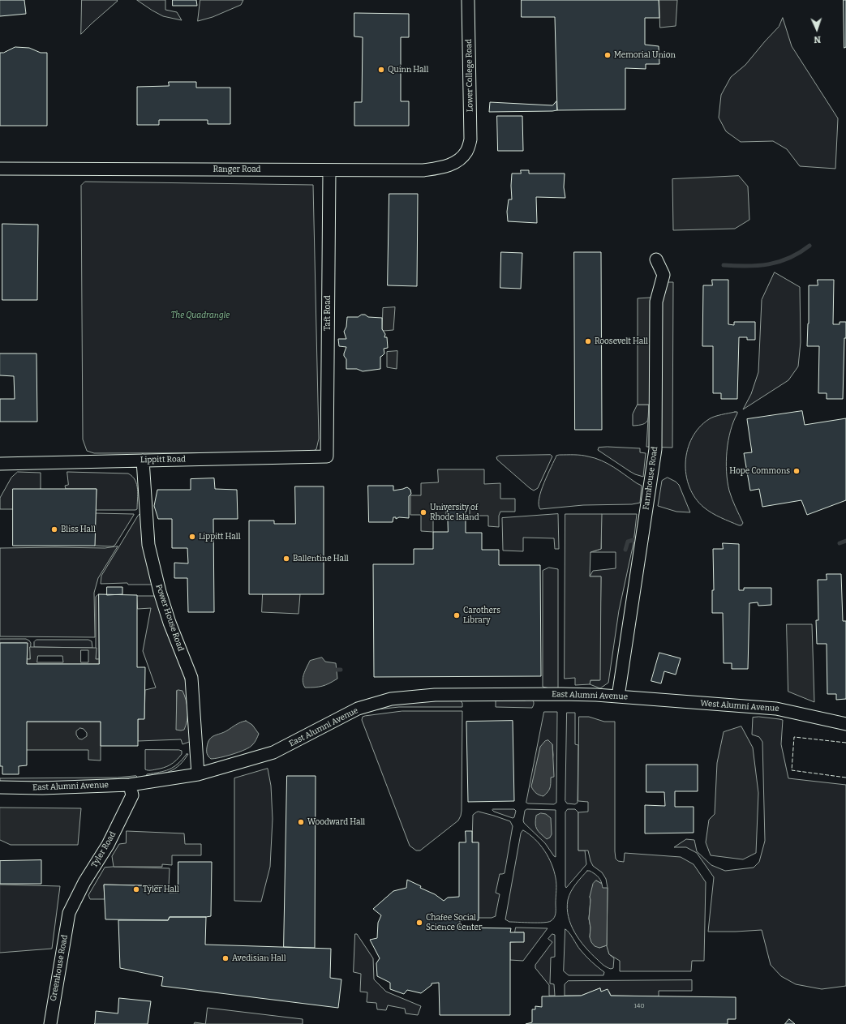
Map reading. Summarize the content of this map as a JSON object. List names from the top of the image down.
{
  "streets": {
    "street": [
      "Lower College Road",
      "Ranger Road",
      "Taft Road",
      "Lippitt Road",
      "Farmhouse Road",
      "Power House Road",
      "East Alumni Avenue",
      "West Alumni Avenue",
      "Tyler Road",
      "Greenhouse Road"
    ]
  },
  "crossings": [
    ["Lower College Road", "Ranger Road"],
    ["Ranger Road", "Taft Road"],
    ["Taft Road", "Lippitt Road"],
    ["Lippitt Road", "Power House Road"],
    ["Farmhouse Road", "East Alumni Avenue"],
    ["Power House Road", "East Alumni Avenue"],
    ["East Alumni Avenue", "West Alumni Avenue"],
    ["East Alumni Avenue", "Tyler Road"],
    ["Tyler Road", "Greenhouse Road"]
  ],
  "parks": ["The Quadrangle"],
  "places": [
    "Memorial Union",
    "Quinn Hall",
    "Roosevelt Hall",
    "Hope Commons",
    "University of Rhode Island",
    "Bliss Hall",
    "Lippitt Hall",
    "Ballentine Hall",
    "Carothers Library",
    "Woodward Hall",
    "Tyler Hall",
    "Chafee Social Science Center",
    "Avedisian Hall"
  ],
  "house_numbers": ["140"],
  "north": "bottom"
}
